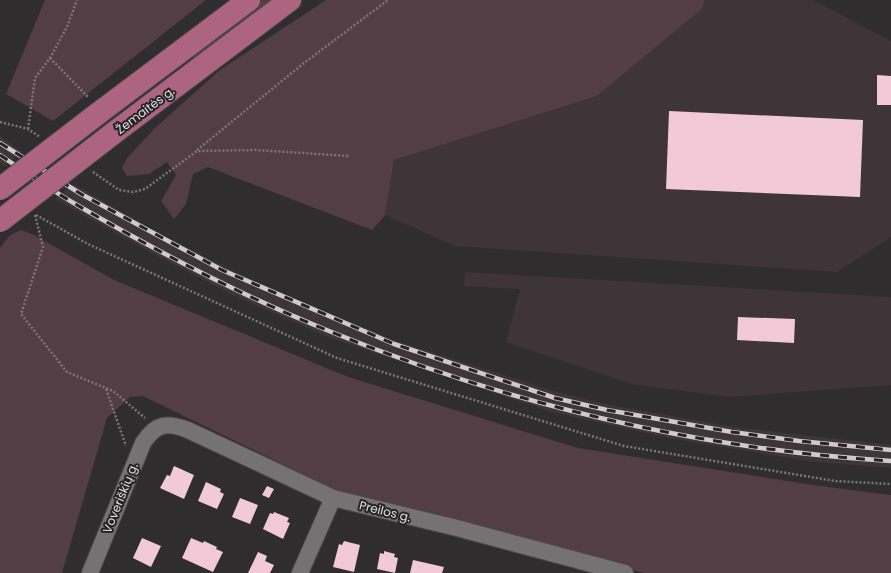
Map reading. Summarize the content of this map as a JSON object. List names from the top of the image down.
{
  "streets": {
    "main road": ["Žemaitės g."],
    "street": ["Voveriškių g.", "Preilos g."]
  },
  "crossings": [
    ["Voveriškių g.", "Preilos g."]
  ]
}
